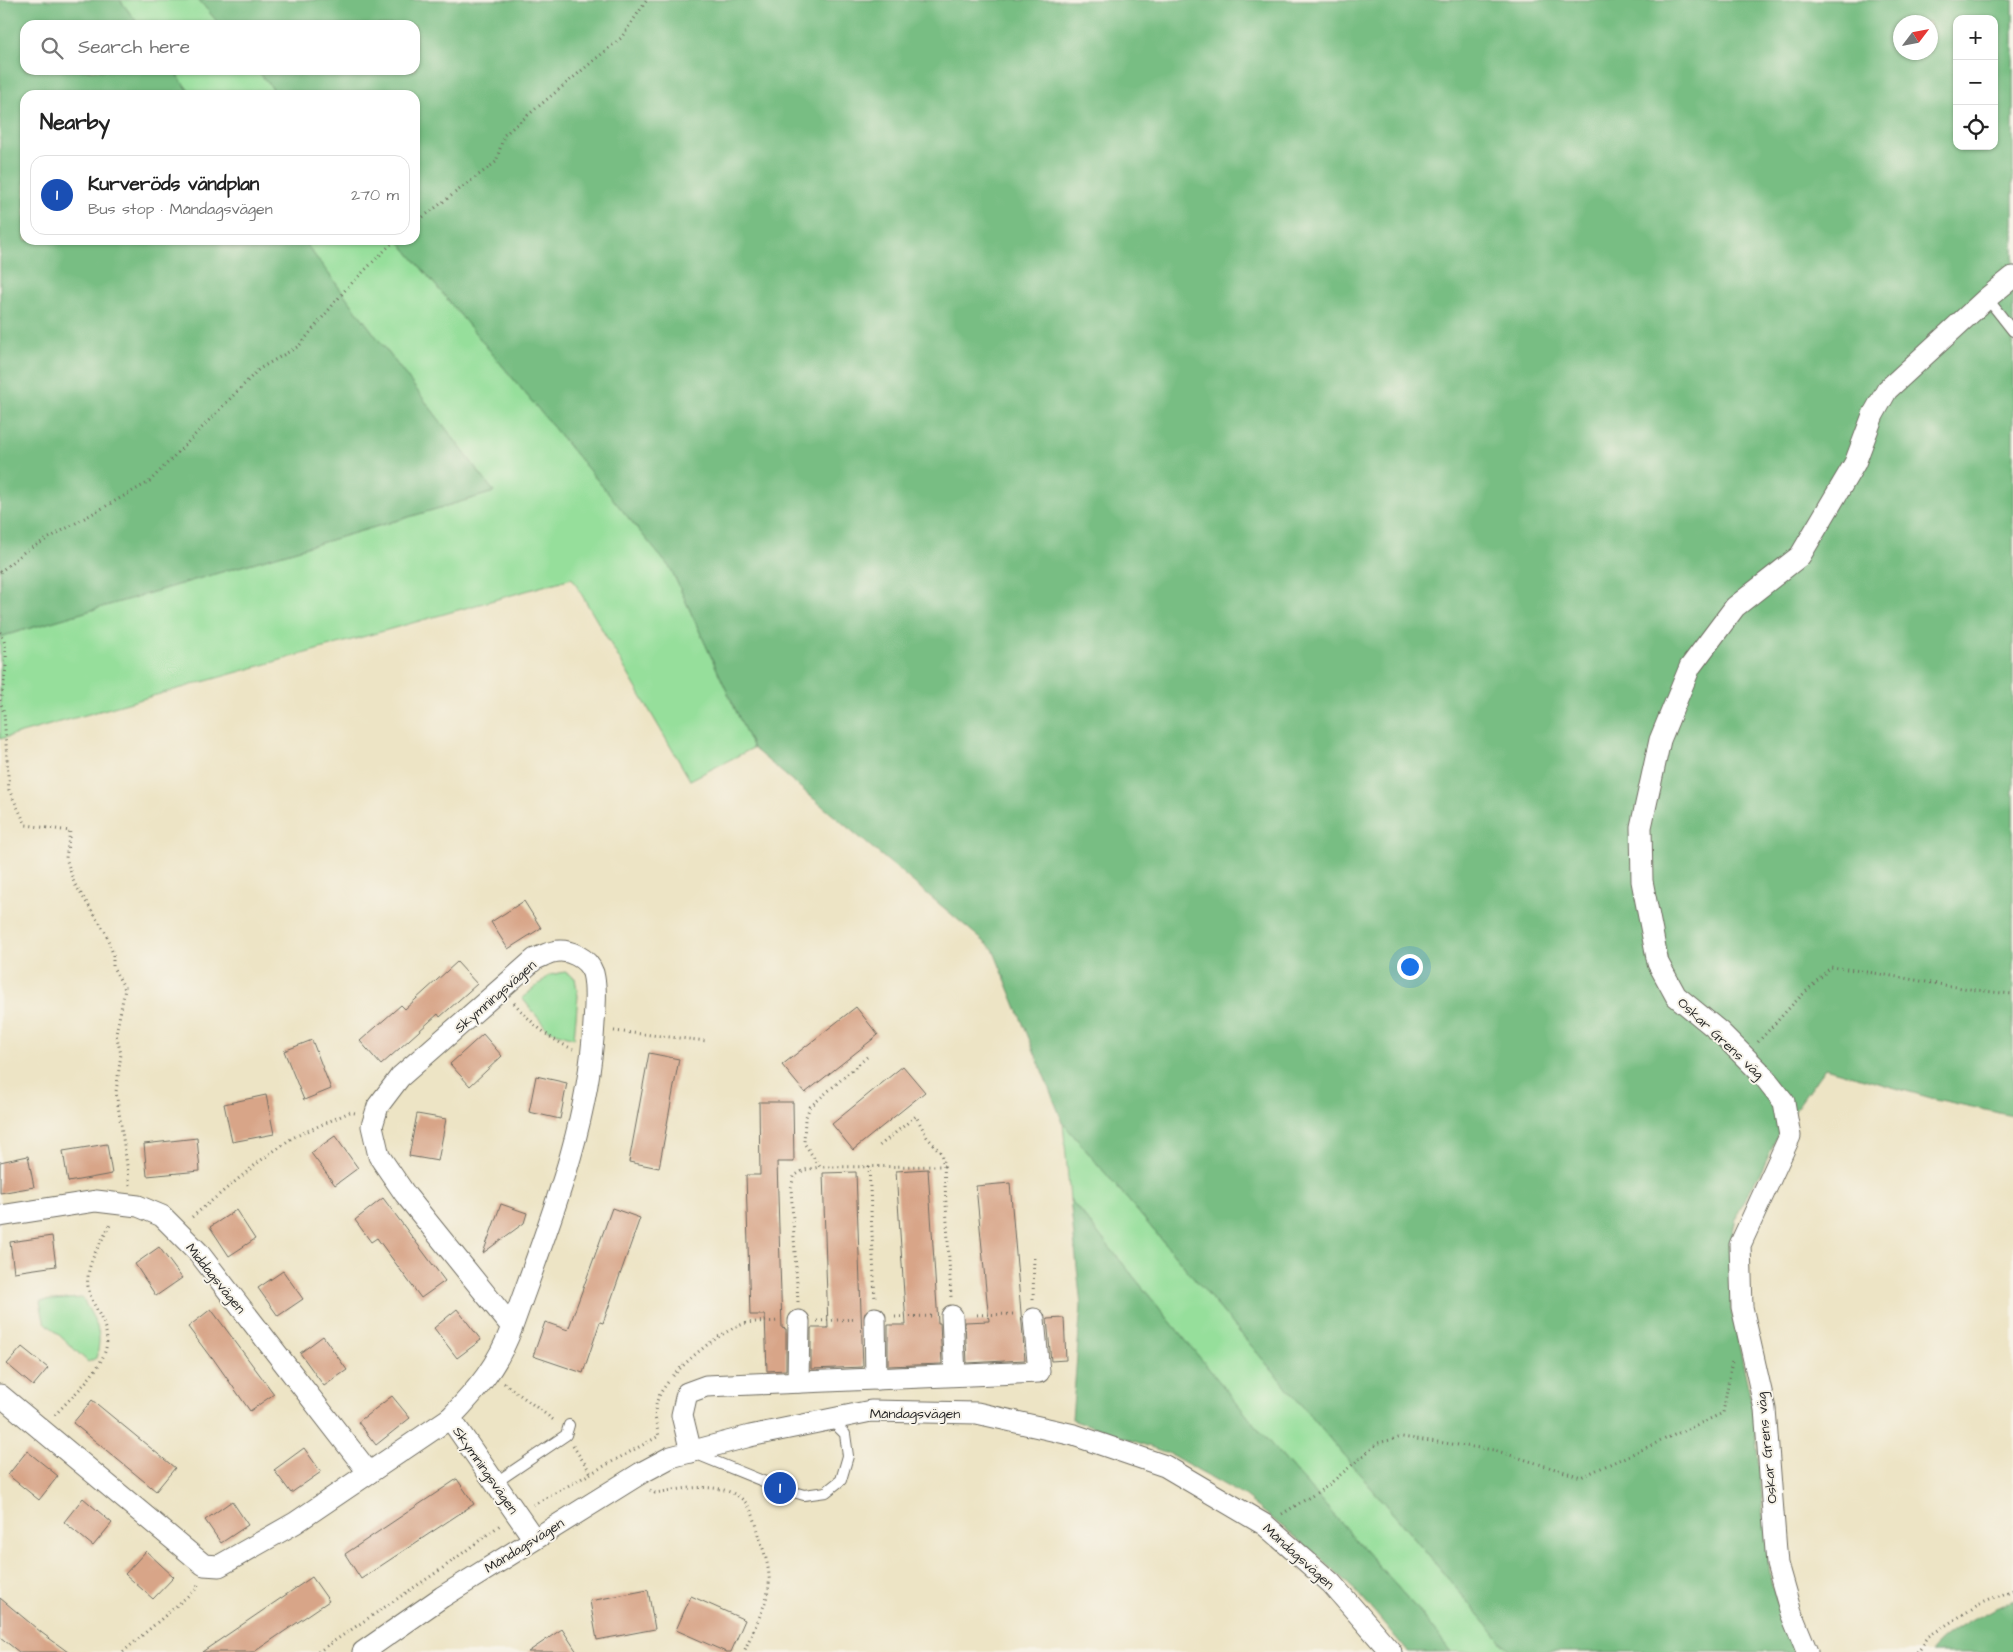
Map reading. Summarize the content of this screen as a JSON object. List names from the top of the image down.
{
  "streets": {
    "street": [
      "Skymningsvägen",
      "Oskar Grens väg",
      "Middagsvägen",
      "Måndagsvägen"
    ]
  },
  "crossings": [
    ["Skymningsvägen", "Måndagsvägen"]
  ],
  "north": "top right",
  "page": {
    "map_buttons": ["+", "−"],
    "search": "Search here",
    "heading": "Nearby",
    "list": [
      {
        "mark": "1",
        "name": "Kurveröds vändplan",
        "note": "Bus stop · Måndagsvägen",
        "value": "270 m"
      }
    ],
    "pins": "1"
  }
}
